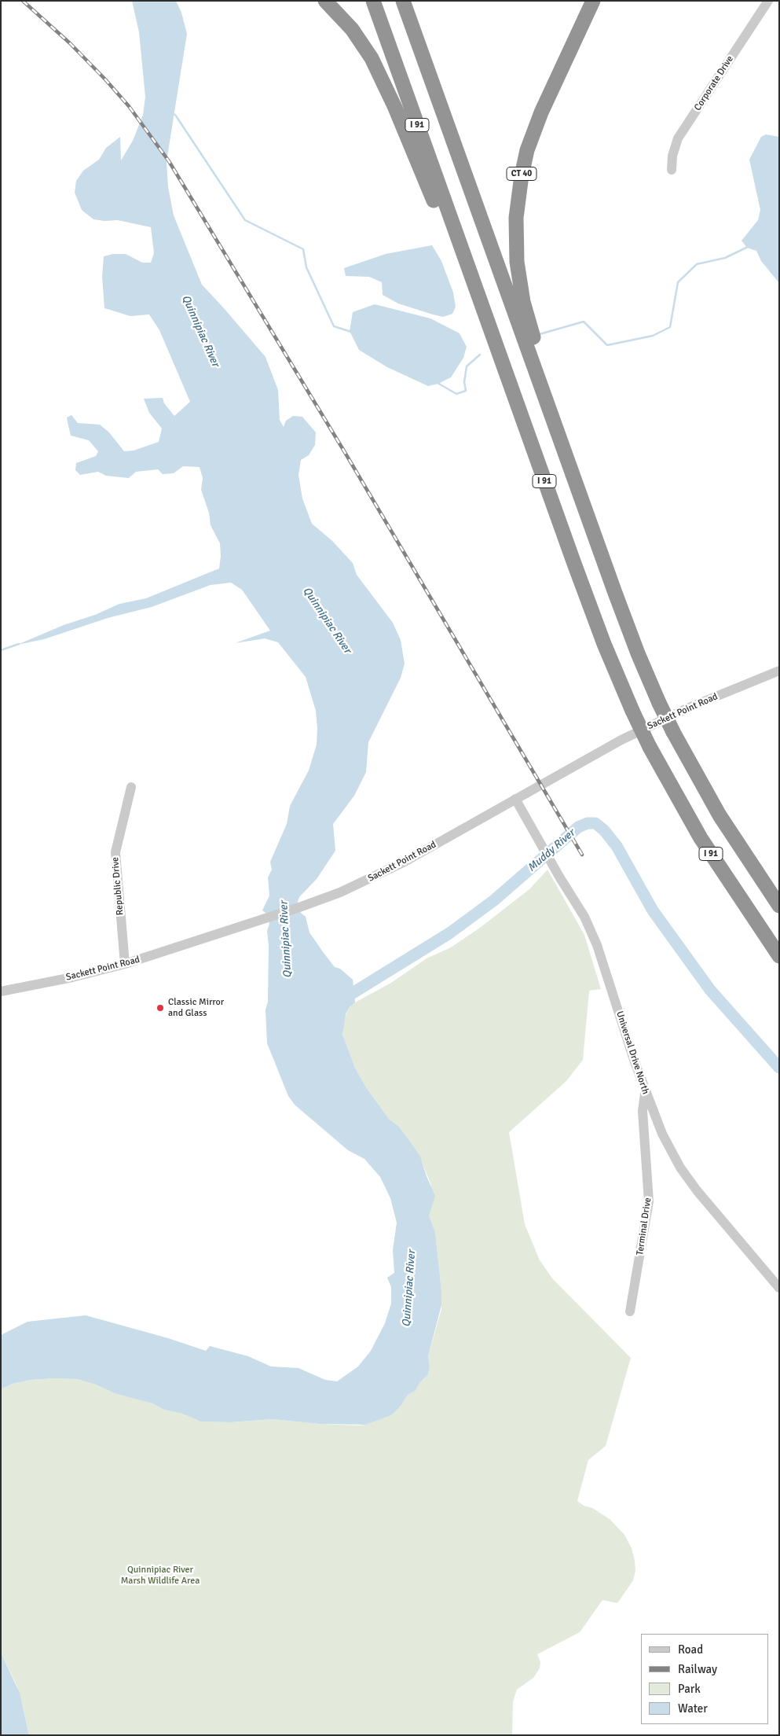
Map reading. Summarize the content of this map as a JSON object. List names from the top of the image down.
{
  "streets": {
    "highway": ["I 91", "CT 40"],
    "street": [
      "Corporate Drive",
      "Sackett Point Road",
      "Republic Drive",
      "Universal Drive North",
      "Terminal Drive"
    ]
  },
  "crossings": [
    ["I 91", "CT 40"],
    ["Sackett Point Road", "Republic Drive"],
    ["Sackett Point Road", "Universal Drive North"],
    ["Universal Drive North", "Terminal Drive"]
  ],
  "water": ["Quinnipiac River", "Muddy River"],
  "parks": ["Quinnipiac River Marsh Wildlife Area"],
  "places": ["Classic Mirror and Glass"],
  "legend": [
    "Road",
    "Railway",
    "Park",
    "Water"
  ]
}
